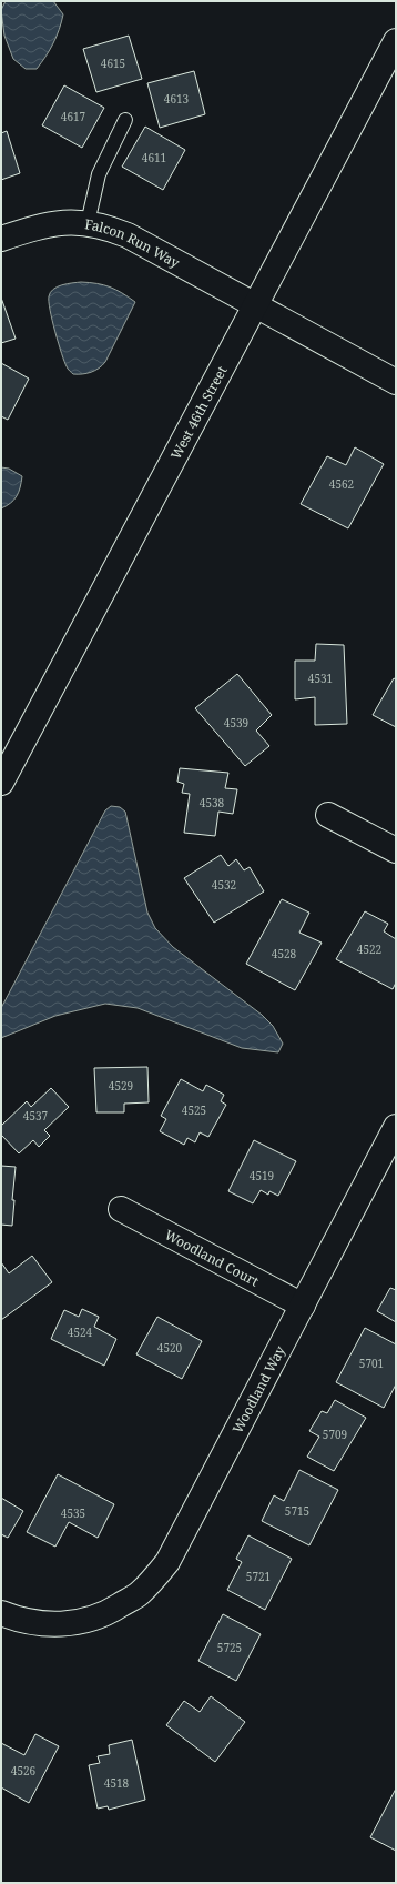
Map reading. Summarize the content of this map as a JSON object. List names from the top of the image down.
{
  "streets": {
    "street": [
      "Falcon Run Way",
      "West 46th Street",
      "Woodland Court",
      "Woodland Way"
    ]
  },
  "crossings": [
    ["Falcon Run Way", "West 46th Street"],
    ["Woodland Court", "Woodland Way"]
  ],
  "house_numbers": [
    "4615",
    "4613",
    "4617",
    "4611",
    "4562",
    "4531",
    "4539",
    "4538",
    "4532",
    "4522",
    "4528",
    "4529",
    "4525",
    "4537",
    "4519",
    "4524",
    "4520",
    "5701",
    "5709",
    "5715",
    "4535",
    "5721",
    "5725",
    "4526",
    "4518"
  ]
}
